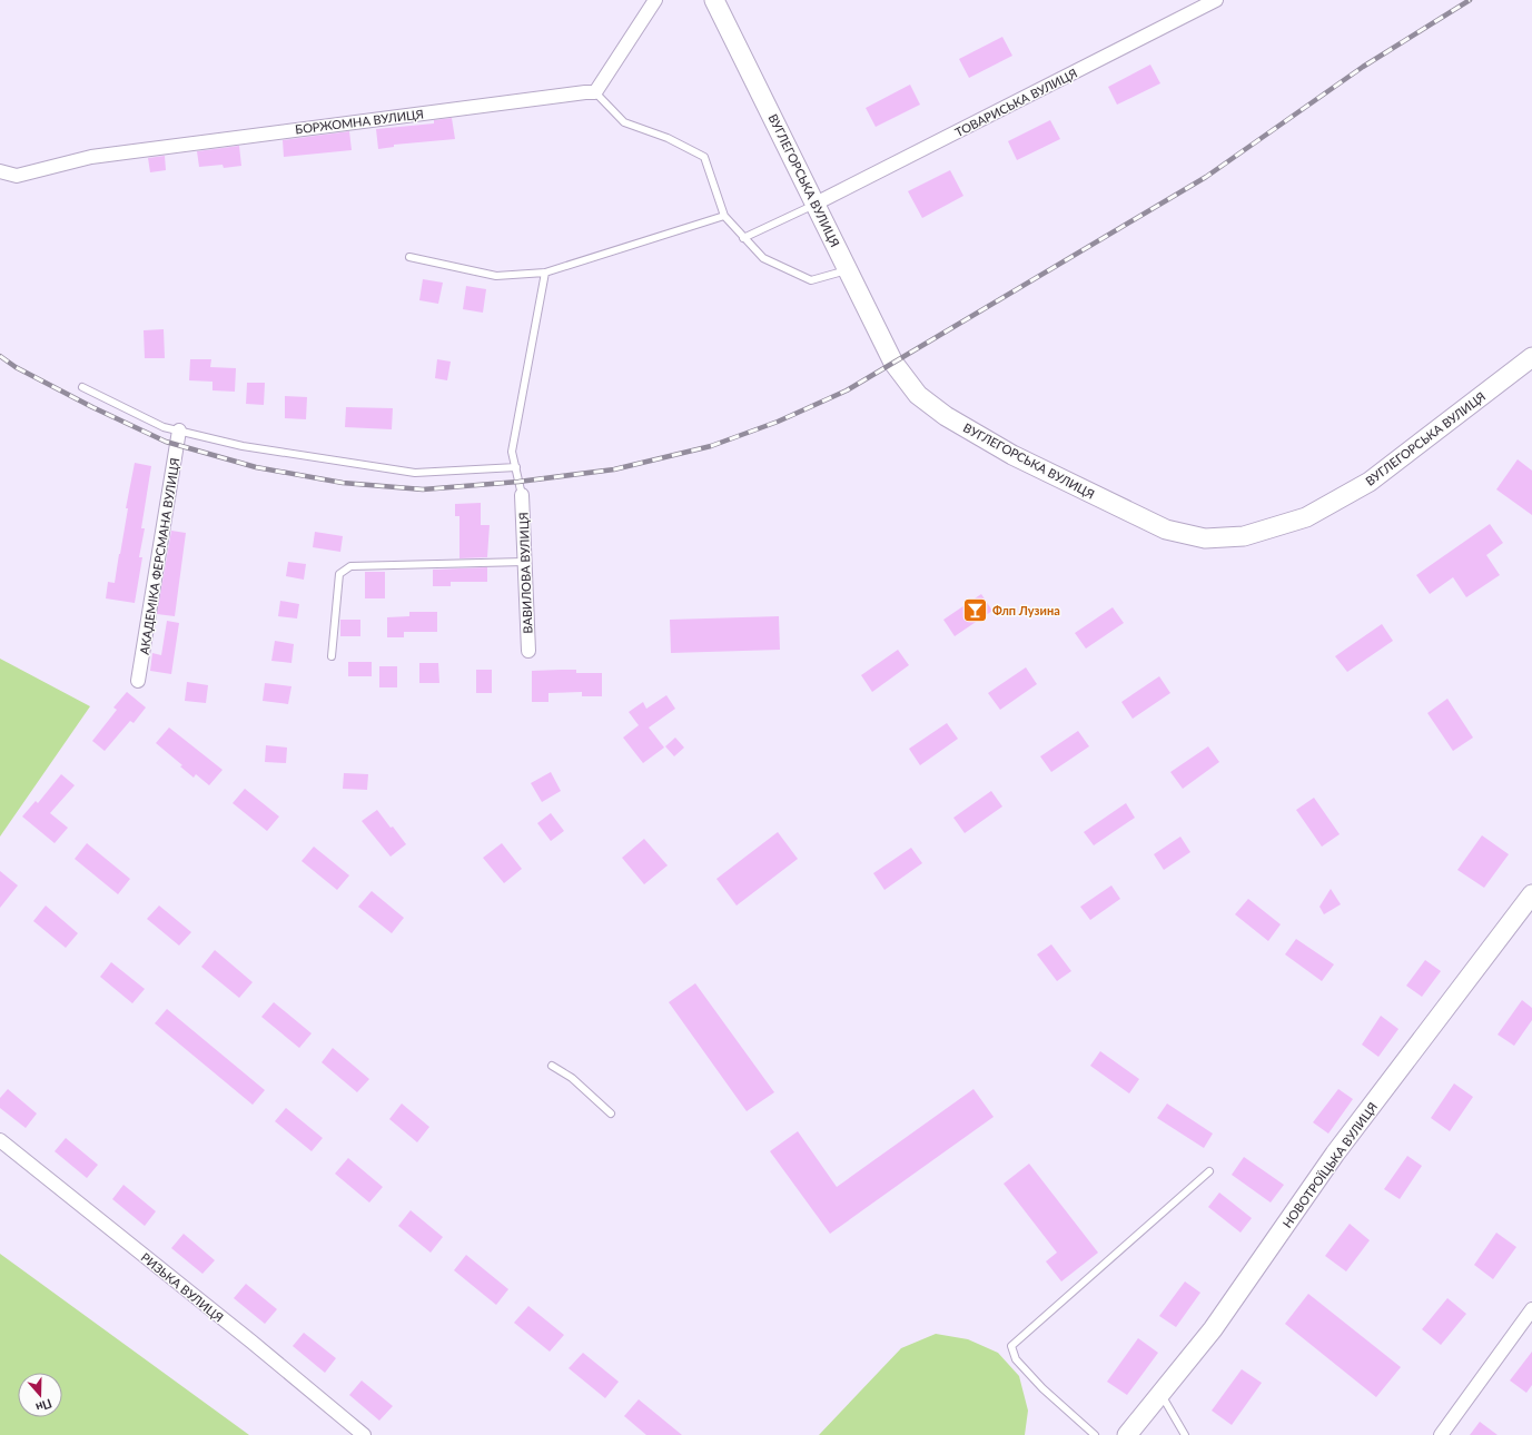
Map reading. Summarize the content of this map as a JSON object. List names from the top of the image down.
{
  "streets": {
    "main road": ["ВУГЛЕГОРСЬКА ВУЛИЦЯ", "НОВОТРОЇЦЬКА ВУЛИЦЯ"],
    "street": [
      "ТОВАРИСЬКА ВУЛИЦЯ",
      "БОРЖОМНА ВУЛИЦЯ",
      "АКАДЕМІКА ФЕРСМАНА ВУЛИЦЯ",
      "ВАВИЛОВА ВУЛИЦЯ",
      "РИЗЬКА ВУЛИЦЯ"
    ]
  },
  "crossings": [
    ["ТОВАРИСЬКА ВУЛИЦЯ", "ВУГЛЕГОРСЬКА ВУЛИЦЯ"]
  ],
  "places": {
    "bar": ["Флп Лузина"]
  },
  "north": "bottom"
}
